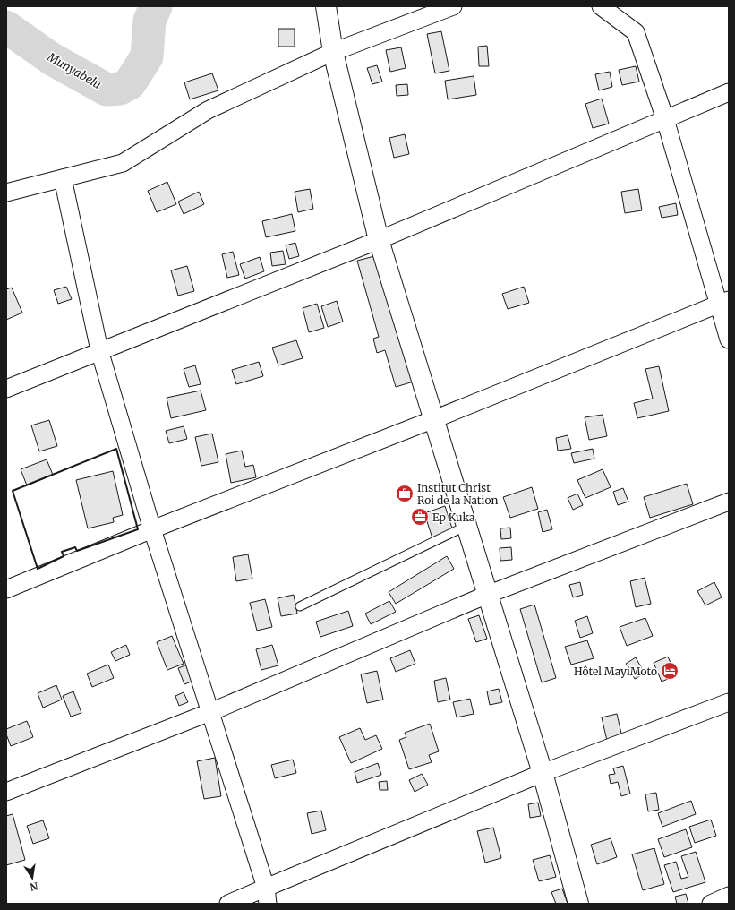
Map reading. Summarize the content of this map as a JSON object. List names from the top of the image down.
{
  "water": ["Munyabelu"],
  "places": {
    "office": ["Institut Christ Roi de la Nation", "Ep Kuka"],
    "hotel": ["Hôtel MayiMoto"]
  },
  "north": "bottom"
}
